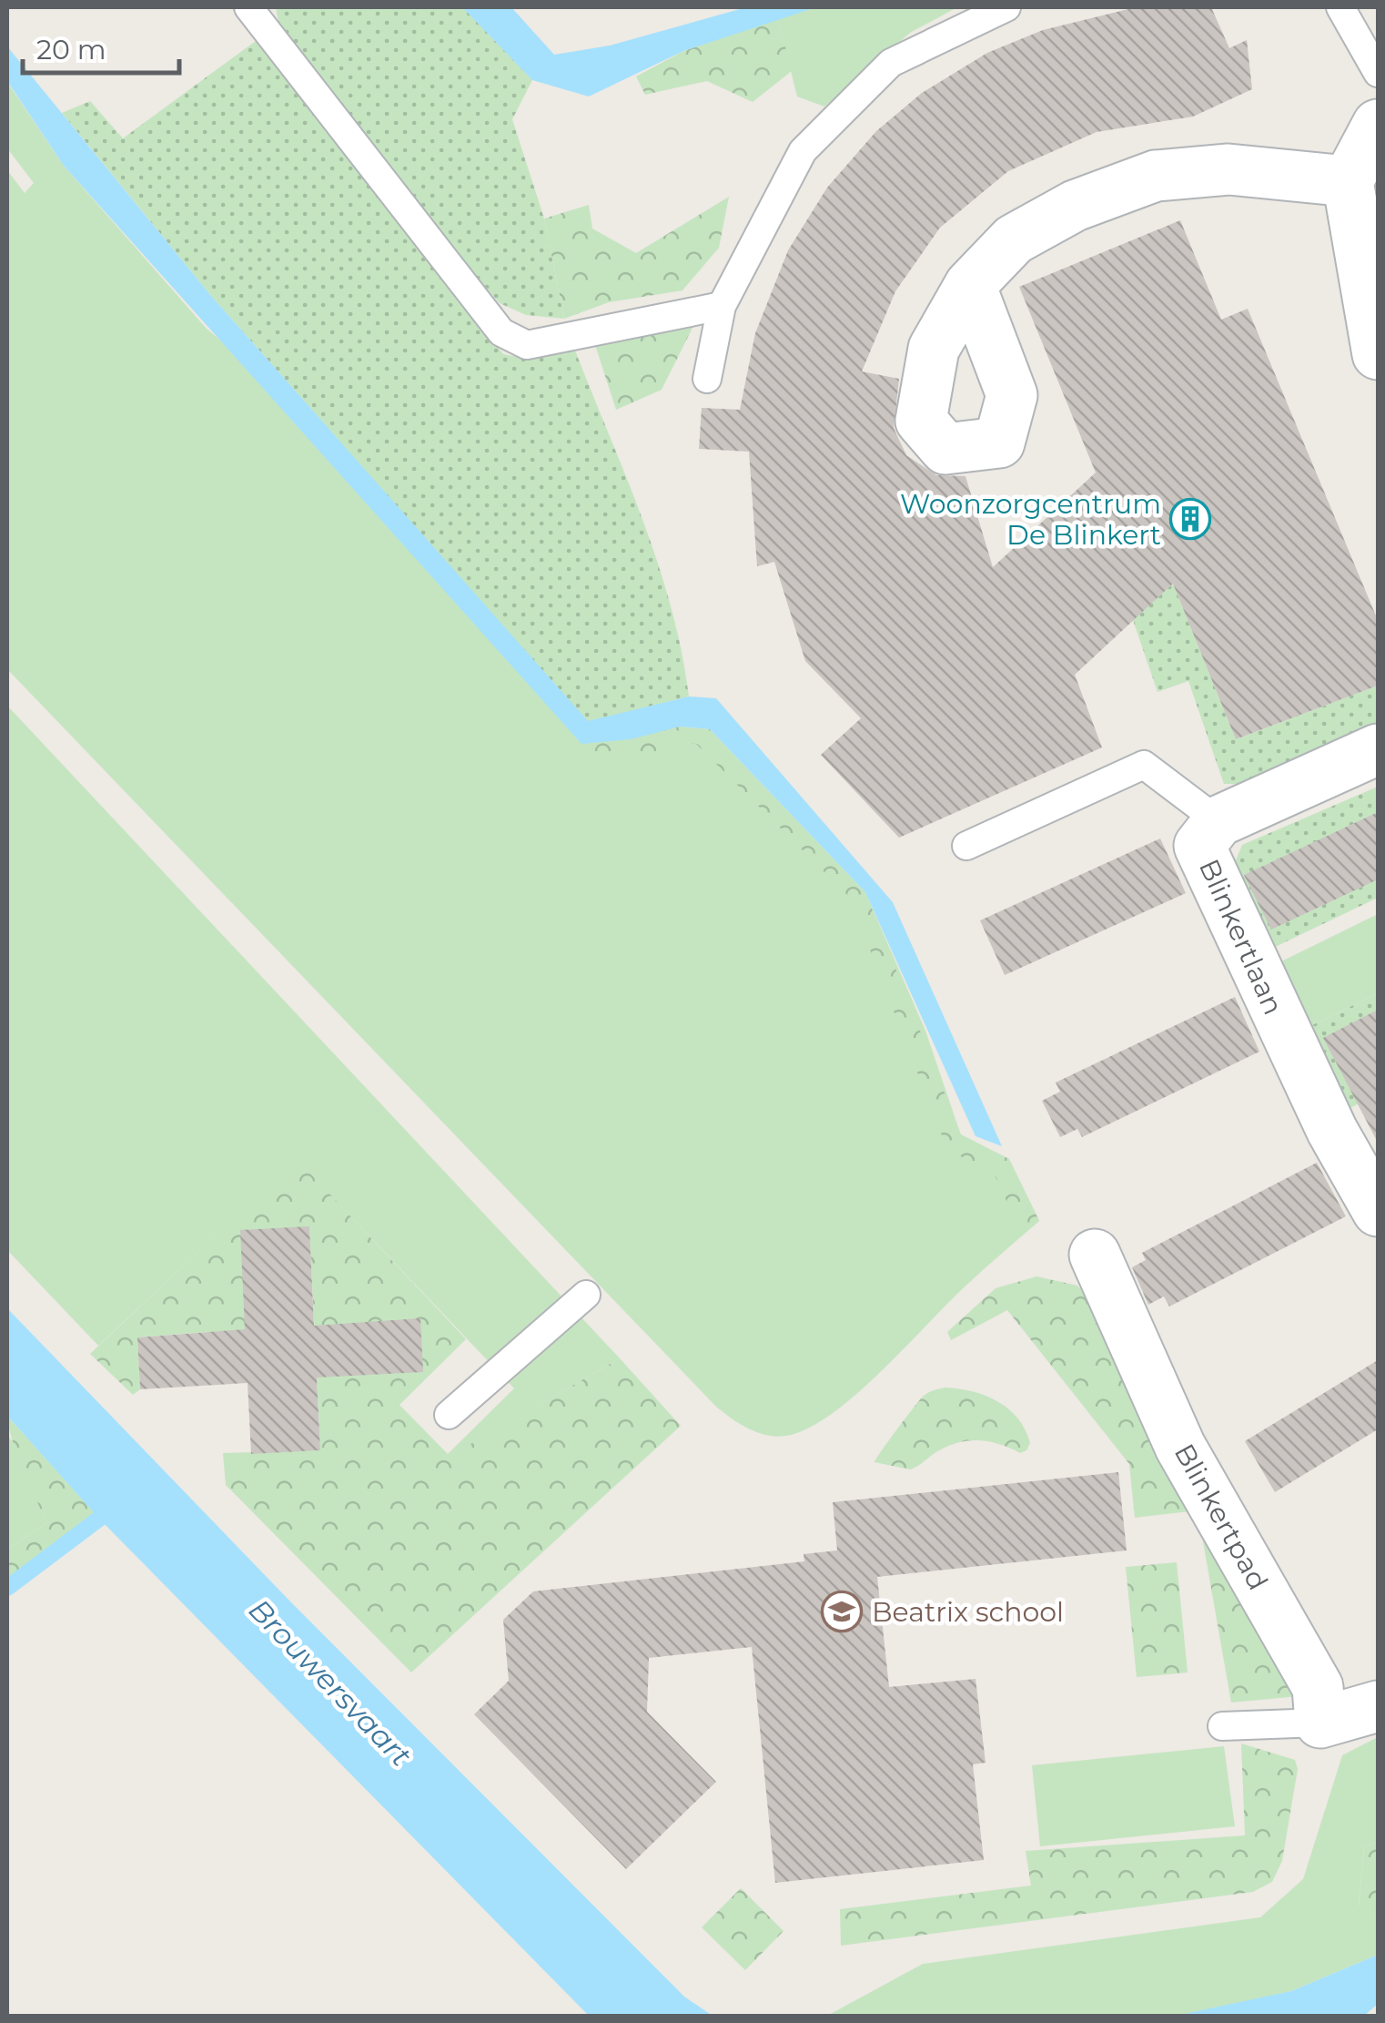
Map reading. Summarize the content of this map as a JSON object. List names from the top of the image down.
{
  "streets": {
    "street": ["Blinkertlaan", "Blinkertpad"]
  },
  "water": ["Brouwersvaart"],
  "places": {
    "building": ["Woonzorgcentrum De Blinkert"],
    "school or university": ["Beatrix school"]
  },
  "scale_bar": "20 m"
}
